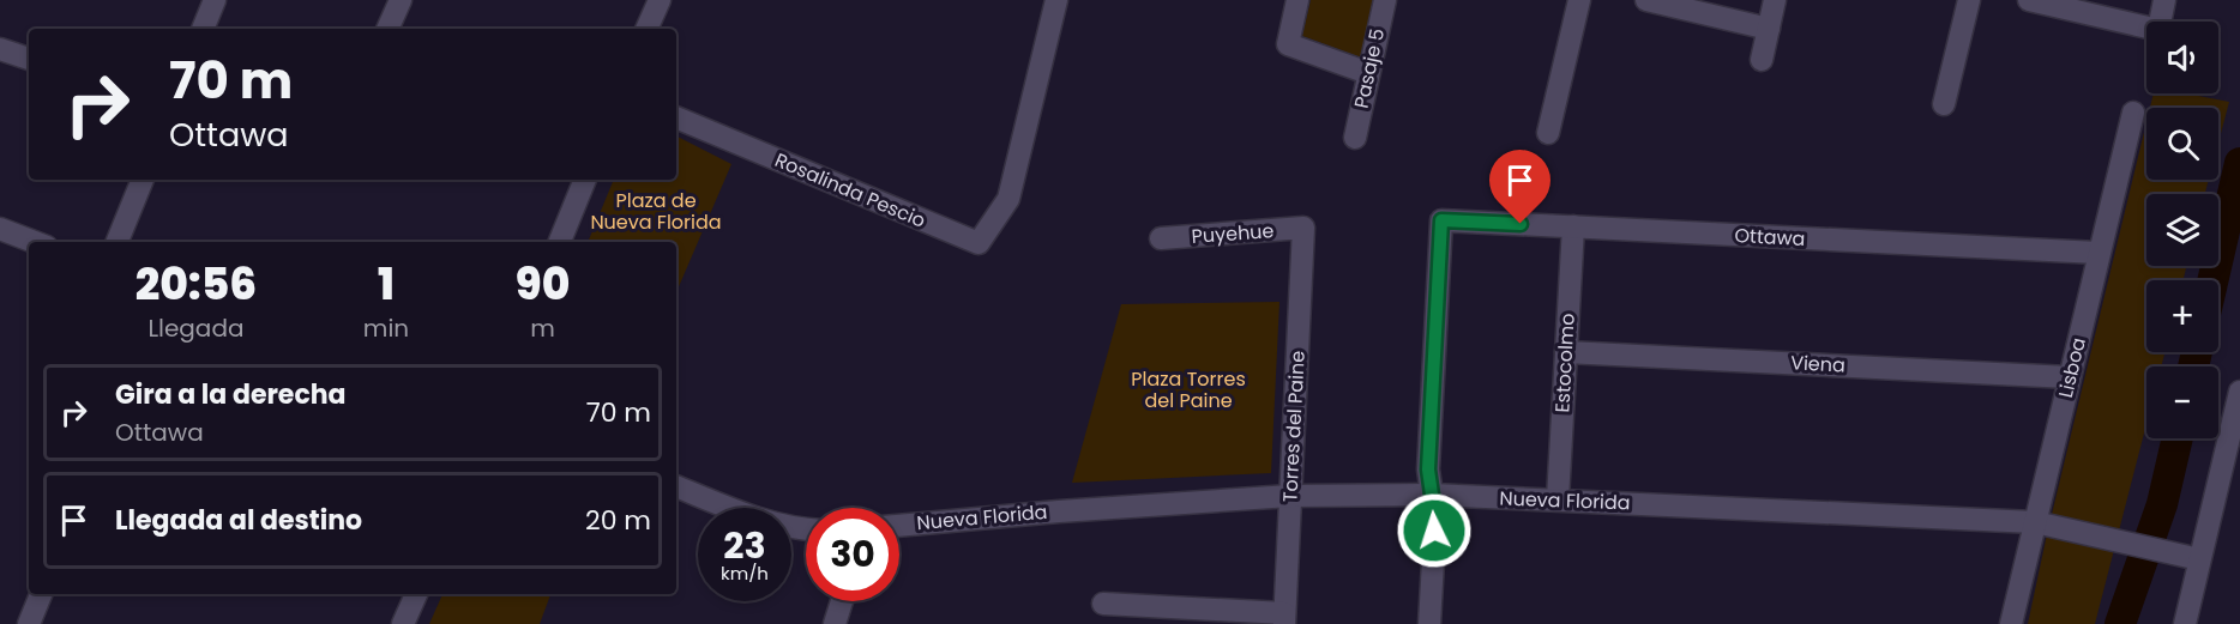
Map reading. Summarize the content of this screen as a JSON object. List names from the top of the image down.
{
  "streets": {
    "street": [
      "Pasaje 5",
      "Rosalinda Pescio",
      "Puyehue",
      "Ottawa",
      "Estocolmo",
      "Viena",
      "Lisboa",
      "Torres del Paine",
      "Nueva Florida"
    ]
  },
  "crossings": [
    ["Puyehue", "Torres del Paine"],
    ["Ottawa", "Estocolmo"],
    ["Ottawa", "Lisboa"],
    ["Ottawa", "Nueva Florida"],
    ["Estocolmo", "Viena"],
    ["Estocolmo", "Nueva Florida"],
    ["Viena", "Lisboa"],
    ["Lisboa", "Nueva Florida"],
    ["Torres del Paine", "Nueva Florida"]
  ],
  "parks": ["Plaza de Nueva Florida", "Plaza Torres del Paine"],
  "page": {
    "map_buttons": ["+", "−"],
    "turn": ["70 m", "Ottawa"],
    "eta": [
      "20:56",
      "Llegada",
      "1",
      "min",
      "90",
      "m"
    ],
    "list": [
      {
        "name": "Gira a la derecha",
        "note": "Ottawa",
        "value": "70 m"
      },
      {
        "name": "Llegada al destino",
        "value": "20 m"
      }
    ],
    "speed": "23 km/h",
    "limit": "30"
  }
}
